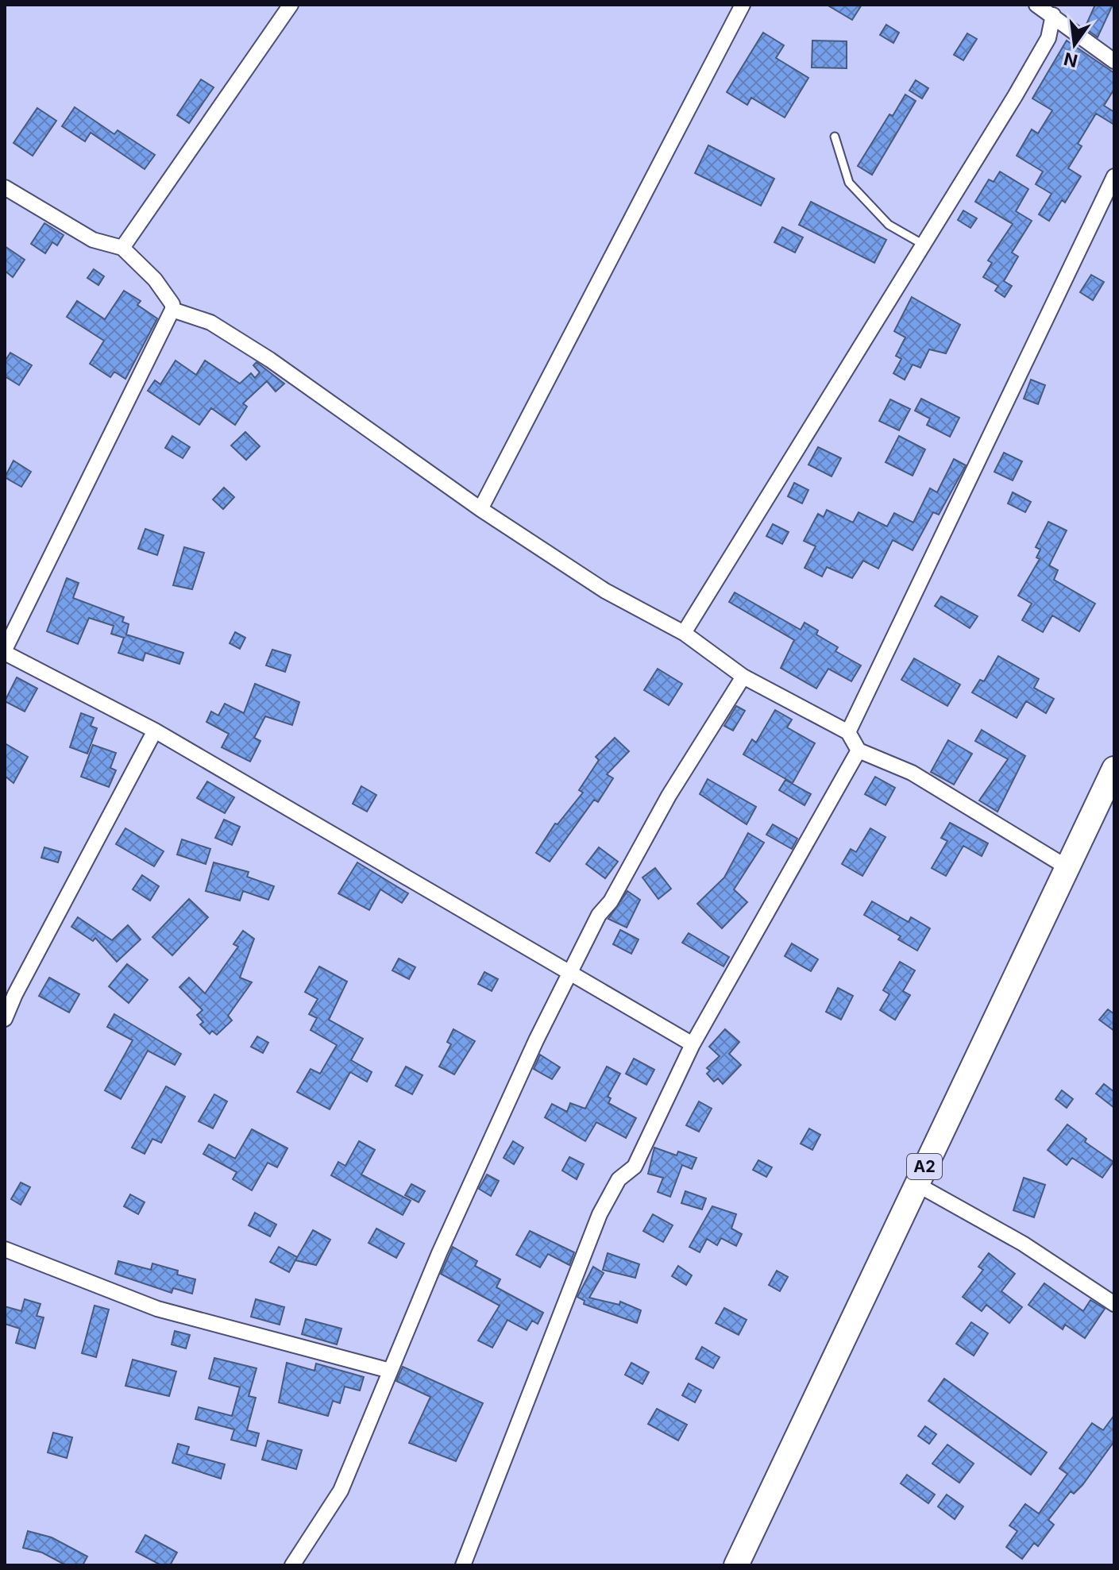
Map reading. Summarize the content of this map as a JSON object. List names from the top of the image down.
{
  "streets": {
    "highway": ["A2"]
  },
  "north": "bottom"
}
